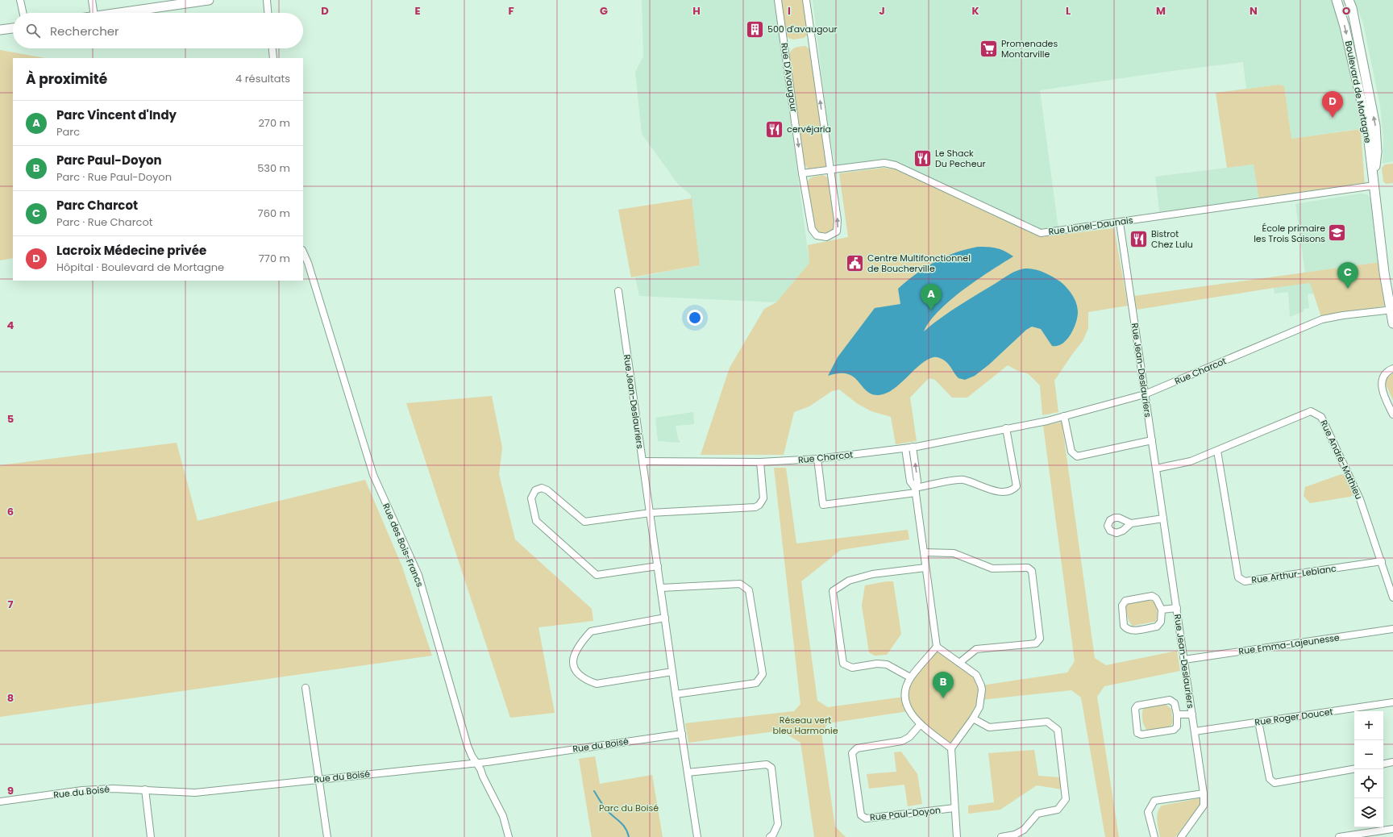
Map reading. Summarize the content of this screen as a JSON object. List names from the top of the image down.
{
  "streets": {
    "street": [
      "Rue D'Avaugour",
      "Boulevard de Mortagne",
      "Rue Lionel-Daunais",
      "Rue Jean-Deslauriers",
      "Rue Charcot",
      "Rue André-Mathieu",
      "Rue des Bois-Francs",
      "Rue Arthur-Leblanc",
      "Rue Emma-Lajeunesse",
      "Rue Roger Doucet",
      "Rue du Boisé",
      "Rue Paul-Doyon"
    ]
  },
  "crossings": [
    ["Rue D'Avaugour", "Rue Lionel-Daunais"],
    ["Boulevard de Mortagne", "Rue Lionel-Daunais"],
    ["Boulevard de Mortagne", "Rue Charcot"],
    ["Rue Lionel-Daunais", "Rue Jean-Deslauriers"],
    ["Rue Jean-Deslauriers", "Rue Charcot"],
    ["Rue Jean-Deslauriers", "Rue André-Mathieu"],
    ["Rue Jean-Deslauriers", "Rue Emma-Lajeunesse"],
    ["Rue Jean-Deslauriers", "Rue Roger Doucet"],
    ["Rue Jean-Deslauriers", "Rue du Boisé"],
    ["Rue André-Mathieu", "Rue Arthur-Leblanc"],
    ["Rue des Bois-Francs", "Rue du Boisé"]
  ],
  "parks": ["Réseau vert bleu Harmonie", "Parc du Boisé"],
  "places": {
    "building": ["500 d'avaugour"],
    "supermarket": ["Promenades Montarville"],
    "restaurant": ["cervéjaria", "Le Shack Du Pecheur", "Bistrot Chez Lulu"],
    "school or university": ["École primaire les Trois Saisons"],
    "public building": ["Centre Multifonctionnel de Boucherville"]
  },
  "page": {
    "search": "Rechercher",
    "heading": ["À proximité", "4 résultats"],
    "pins": [
      "D",
      "C",
      "A",
      "B"
    ],
    "list": [
      {
        "mark": "A",
        "name": "Parc Vincent d'Indy",
        "note": "Parc",
        "value": "270 m"
      },
      {
        "mark": "B",
        "name": "Parc Paul-Doyon",
        "note": "Parc · Rue Paul-Doyon",
        "value": "530 m"
      },
      {
        "mark": "C",
        "name": "Parc Charcot",
        "note": "Parc · Rue Charcot",
        "value": "760 m"
      },
      {
        "mark": "D",
        "name": "Lacroix Médecine privée",
        "note": "Hôpital · Boulevard de Mortagne",
        "value": "770 m"
      }
    ],
    "map_buttons": ["+", "−"]
  },
  "grid": {
    "columns": [
      "D",
      "E",
      "F",
      "G",
      "H",
      "I",
      "J",
      "K",
      "L",
      "M",
      "N",
      "O"
    ],
    "rows": [
      "4",
      "5",
      "6",
      "7",
      "8",
      "9"
    ]
  }
}
